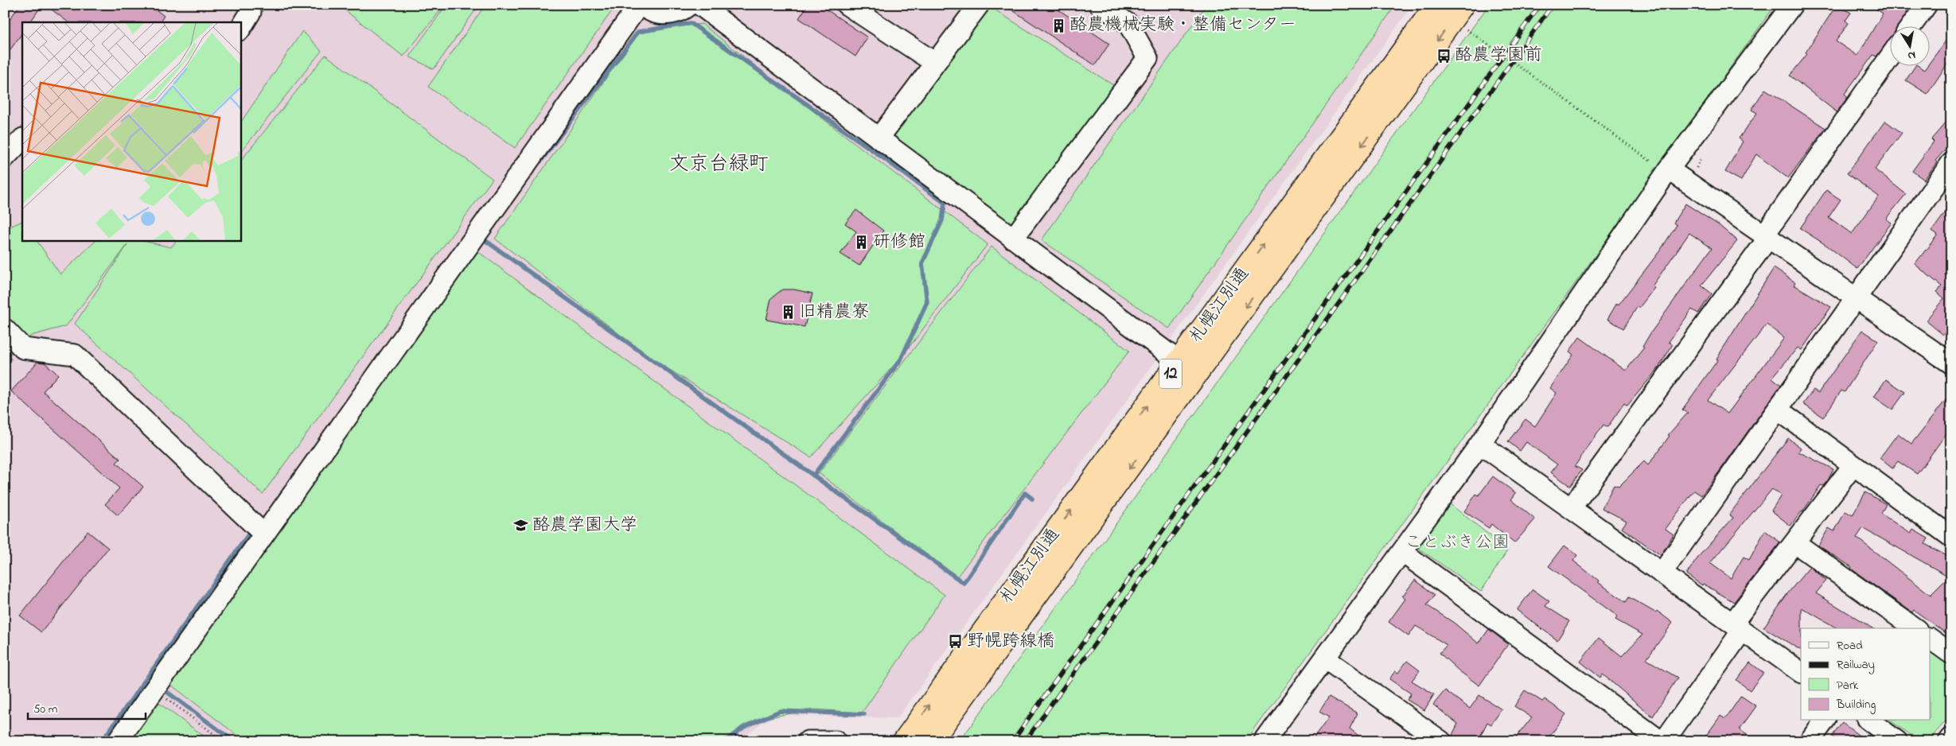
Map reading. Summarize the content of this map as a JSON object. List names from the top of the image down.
{
  "streets": {
    "highway": ["札幌江別通", "12"]
  },
  "districts": ["文京台緑町"],
  "parks": ["ことぶき公園"],
  "places": {
    "building": ["酪農機械実験・整備センター", "研修館", "旧精農寮"],
    "bus stop": ["酪農学園前", "野幌跨線橋"],
    "school or university": ["酪農学園大学"]
  },
  "legend": [
    "Road",
    "Railway",
    "Park",
    "Building"
  ],
  "scale_bar": "50 m",
  "north": "bottom"
}
